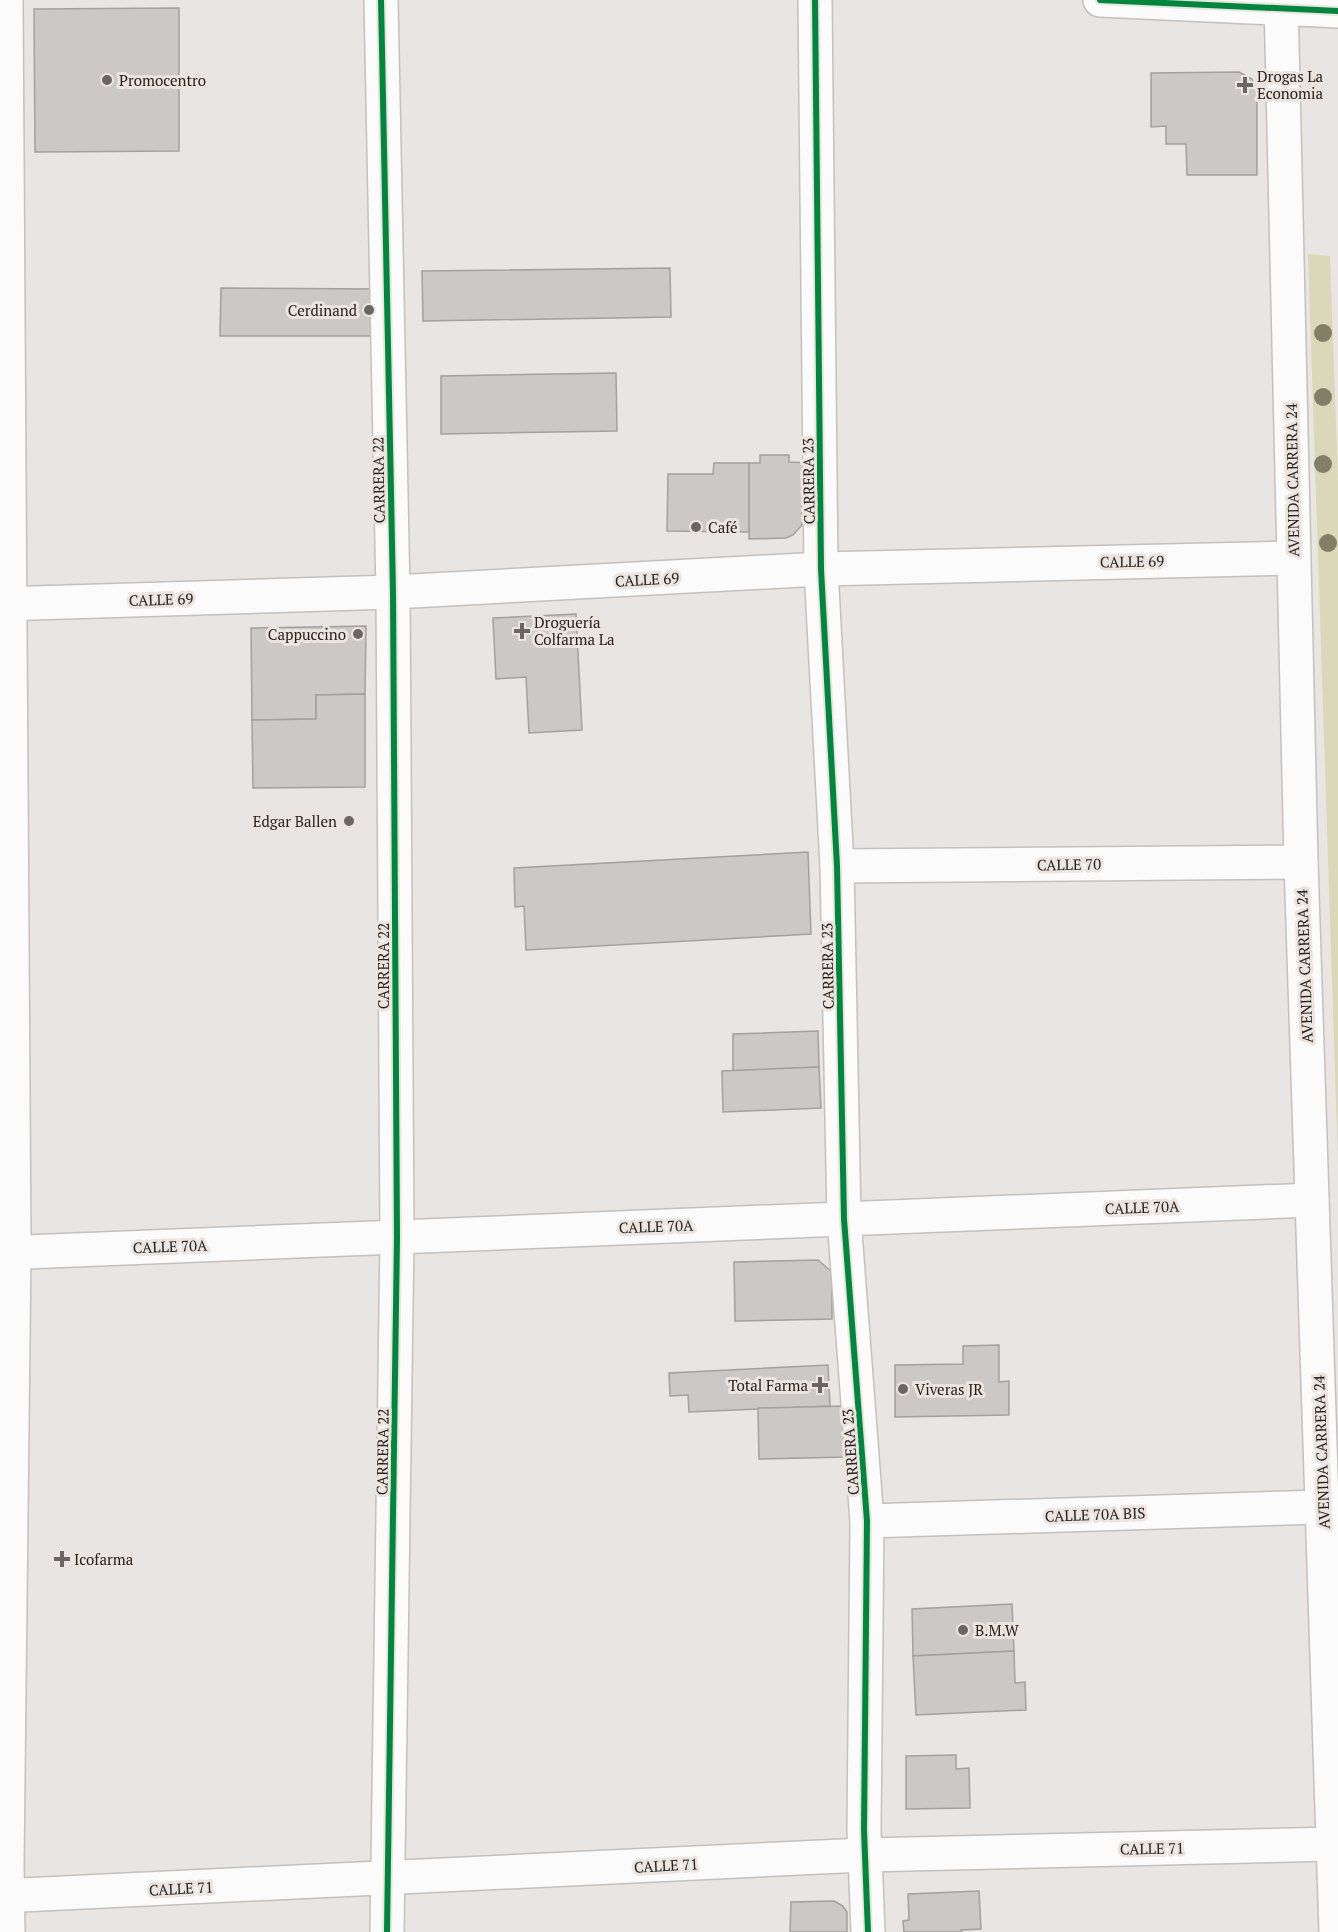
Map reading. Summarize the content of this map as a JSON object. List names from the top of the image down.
{
  "streets": {
    "street": [
      "CARRERA 22",
      "AVENIDA CARRERA 24",
      "CARRERA 23",
      "CALLE 69",
      "CALLE 70",
      "CALLE 70A",
      "CALLE 70A BIS",
      "CALLE 71"
    ]
  },
  "crossings": [
    ["CARRERA 22", "CALLE 69"],
    ["CARRERA 22", "CALLE 70A"],
    ["CARRERA 22", "CALLE 71"],
    ["AVENIDA CARRERA 24", "CALLE 69"],
    ["AVENIDA CARRERA 24", "CALLE 70"],
    ["AVENIDA CARRERA 24", "CALLE 70A"],
    ["AVENIDA CARRERA 24", "CALLE 70A BIS"],
    ["AVENIDA CARRERA 24", "CALLE 71"],
    ["CARRERA 23", "CALLE 69"],
    ["CARRERA 23", "CALLE 70"],
    ["CARRERA 23", "CALLE 70A"],
    ["CARRERA 23", "CALLE 70A BIS"],
    ["CARRERA 23", "CALLE 71"]
  ],
  "places": {
    "other": [
      "Promocentro",
      "Cerdinand",
      "Café",
      "Cappuccino",
      "Edgar Ballen",
      "Viveras JR",
      "B.M.W"
    ],
    "health": [
      "Drogas La Economia",
      "Droguería Colfarma La",
      "Total Farma",
      "Icofarma"
    ]
  }
}
